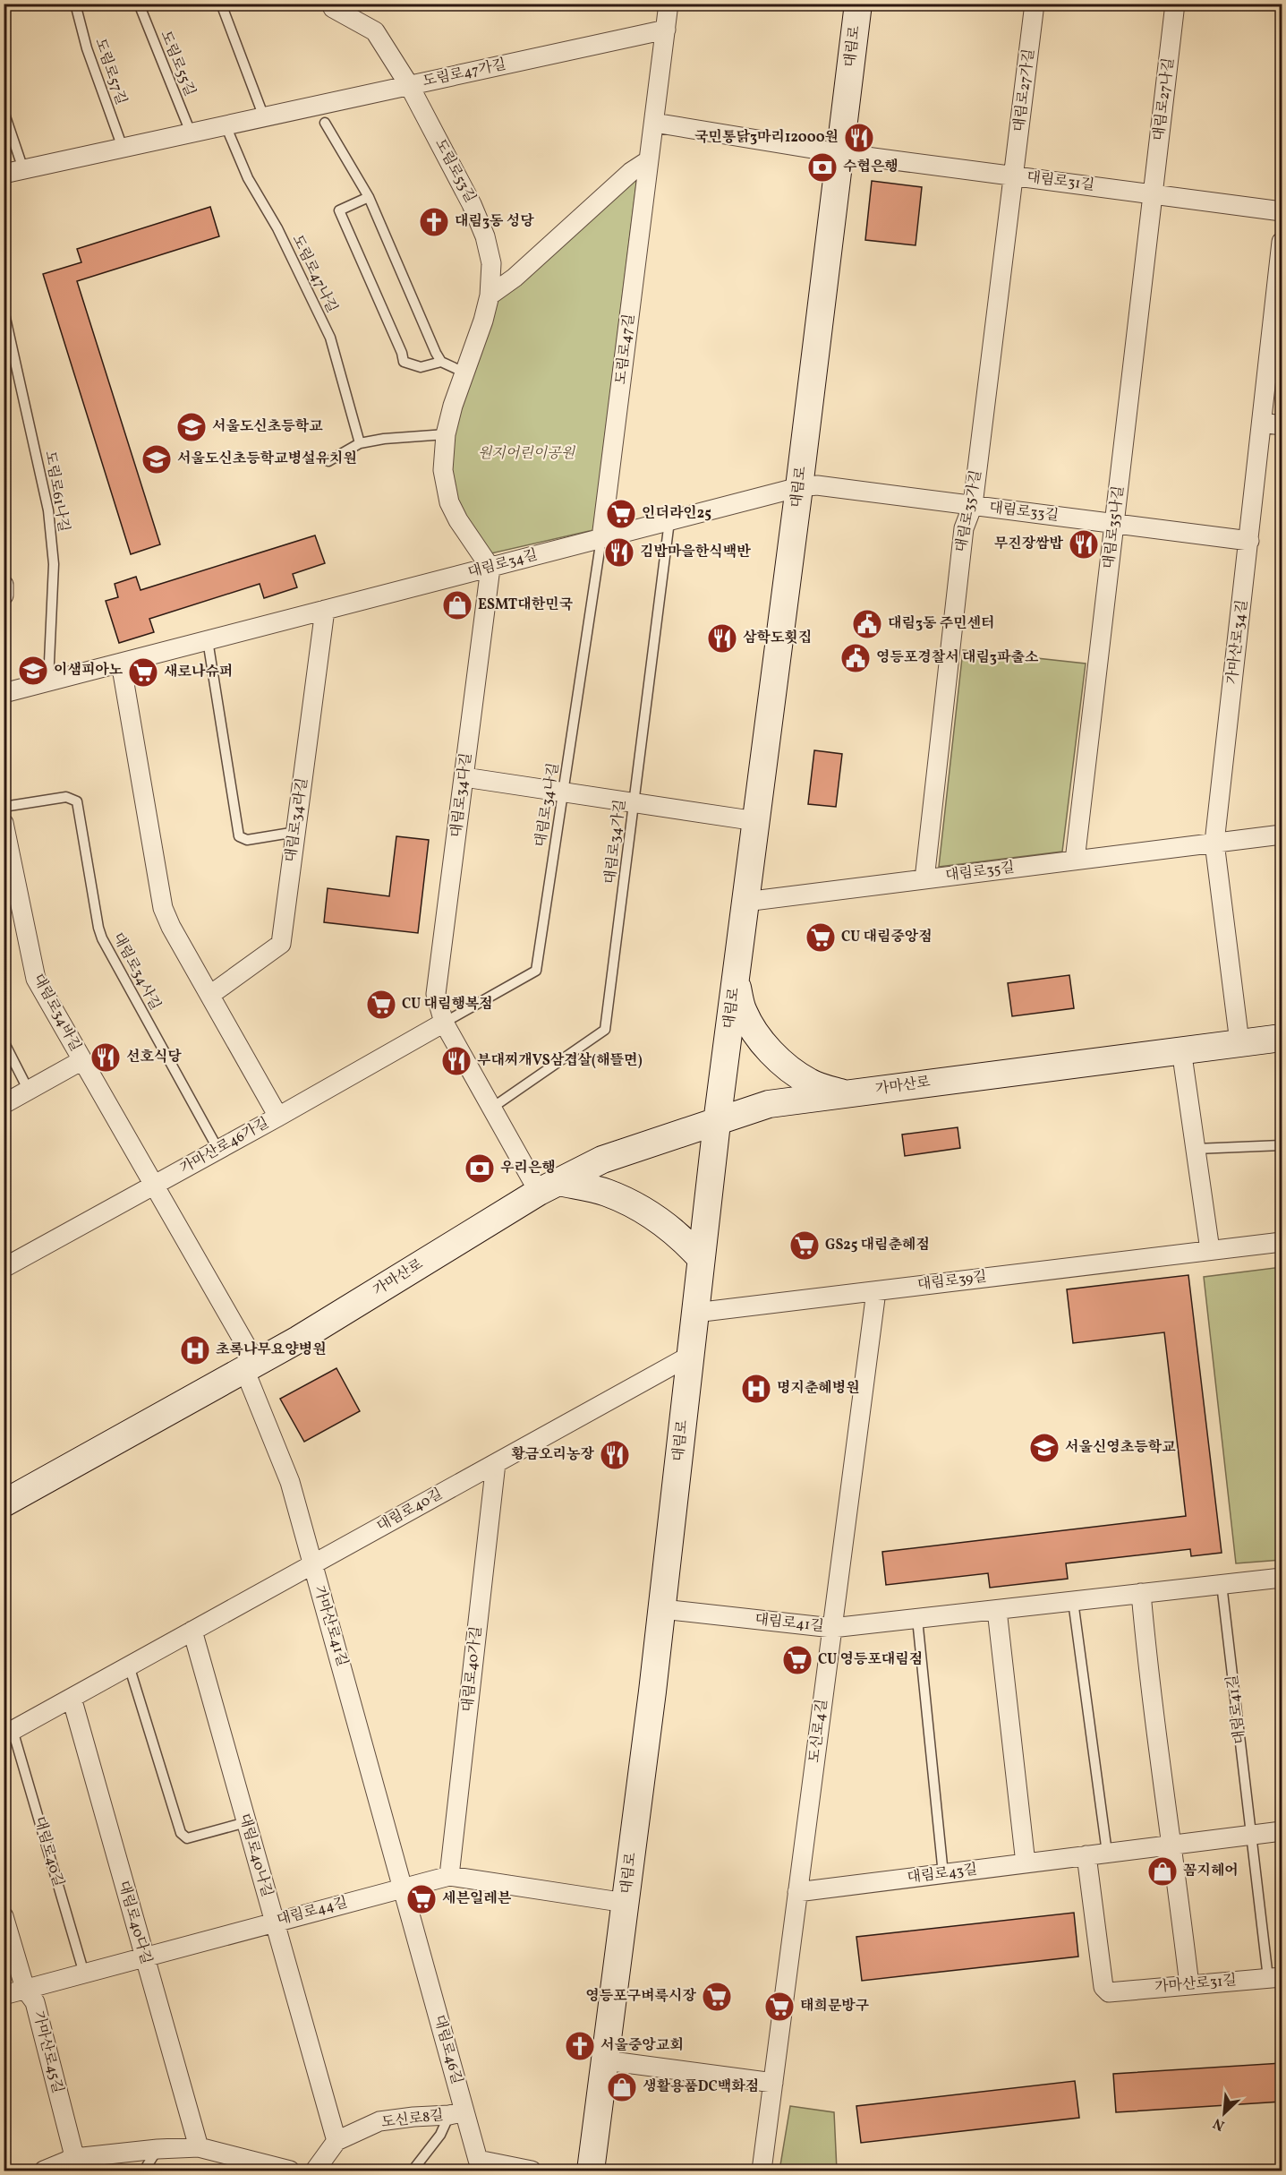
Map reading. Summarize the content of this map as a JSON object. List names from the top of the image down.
{
  "streets": {
    "street": [
      "대림로",
      "도림로47가길",
      "대림로27가길",
      "대림로27나길",
      "도림로53길",
      "대림로31길",
      "도림로47길",
      "대림로35가길",
      "대림로33길",
      "대림로35나길",
      "대림로34길",
      "가마산로34길",
      "대림로34다길",
      "대림로34라길",
      "대림로35길",
      "대림로34바길",
      "가마산로",
      "가마산로46가길",
      "대림로39길",
      "대림로40길",
      "대림로41길",
      "가마산로41길",
      "대림로40가길",
      "도신로4길",
      "대림로40나길",
      "대림로43길",
      "대림로44길",
      "대림로40다길",
      "가마산로31길",
      "대림로46길",
      "가마산로45길",
      "도신로8길"
    ],
    "lane": [
      "도림로55길",
      "도림로57길",
      "도림로47나길",
      "도림로61나길",
      "대림로34나길",
      "대림로34가길",
      "대림로34사길"
    ]
  },
  "crossings": [
    ["대림로", "대림로31길"],
    ["대림로", "대림로33길"],
    ["대림로", "대림로34길"],
    ["대림로", "대림로35길"],
    ["대림로", "가마산로"],
    ["대림로", "대림로39길"],
    ["대림로", "대림로40길"],
    ["대림로", "대림로41길"],
    ["대림로", "대림로44길"],
    ["도림로55길", "도림로47가길"],
    ["도림로57길", "도림로47가길"],
    ["도림로47가길", "도림로53길"],
    ["도림로47가길", "도림로47나길"],
    ["도림로47가길", "도림로47길"],
    ["대림로27가길", "대림로31길"],
    ["대림로27가길", "대림로35가길"],
    ["대림로27나길", "대림로31길"],
    ["대림로27나길", "대림로35나길"],
    ["도림로53길", "대림로34길"],
    ["도림로53길", "대림로34다길"],
    ["대림로31길", "대림로35가길"],
    ["대림로31길", "대림로35나길"],
    ["도림로47길", "대림로34길"],
    ["도림로47길", "대림로34나길"],
    ["도림로61나길", "대림로34길"],
    ["대림로35가길", "대림로33길"],
    ["대림로35가길", "대림로35길"],
    ["대림로33길", "대림로35나길"],
    ["대림로33길", "대림로34길"],
    ["대림로33길", "가마산로34길"],
    ["대림로35나길", "대림로35길"],
    ["대림로34길", "대림로34다길"],
    ["대림로34길", "대림로34나길"],
    ["대림로34길", "대림로34라길"],
    ["대림로34길", "대림로34가길"],
    ["가마산로34길", "대림로35길"],
    ["가마산로34길", "가마산로"],
    ["대림로34다길", "대림로34나길"],
    ["대림로34다길", "가마산로46가길"],
    ["대림로34나길", "가마산로46가길"],
    ["대림로34사길", "가마산로46가길"],
    ["대림로34바길", "가마산로46가길"],
    ["가마산로", "가마산로41길"],
    ["대림로39길", "도신로4길"],
    ["대림로40길", "가마산로41길"],
    ["대림로40길", "대림로40가길"],
    ["대림로40길", "대림로40나길"],
    ["대림로40길", "대림로44길"],
    ["대림로40길", "대림로40다길"],
    ["대림로41길", "도신로4길"],
    ["대림로41길", "대림로43길"],
    ["가마산로41길", "대림로44길"],
    ["가마산로41길", "대림로46길"],
    ["대림로40가길", "대림로44길"],
    ["도신로4길", "대림로43길"],
    ["대림로40나길", "대림로44길"],
    ["대림로40나길", "도신로8길"],
    ["대림로43길", "가마산로31길"],
    ["대림로44길", "대림로40다길"],
    ["대림로44길", "대림로46길"],
    ["대림로44길", "가마산로45길"],
    ["대림로46길", "도신로8길"]
  ],
  "parks": ["원지어린이공원"],
  "places": {
    "restaurant": [
      "국민통닭3마리12000원",
      "무진장쌈밥",
      "김밥마을한식백반",
      "삼학도횟집",
      "선호식당",
      "부대찌개VS삼겹살(해뜰면)",
      "황금오리농장"
    ],
    "bank": ["수협은행", "우리은행"],
    "church": ["대림3동 성당", "서울중앙교회"],
    "school or university": [
      "서울도신초등학교",
      "서울도신초등학교병설유치원",
      "이샘피아노",
      "서울신영초등학교"
    ],
    "supermarket": [
      "인더라인25",
      "새로나슈퍼",
      "CU 대림중앙점",
      "CU 대림행복점",
      "GS25 대림춘혜점",
      "CU 영등포대림점",
      "세븐일레븐",
      "영등포구벼룩시장",
      "태희문방구"
    ],
    "shop": ["ESMT대한민국", "꼼지헤어", "생활용품DC백화점"],
    "public building": ["대림3동 주민센터", "영등포경찰서 대림3파출소"],
    "hospital": ["초록나무요양병원", "명지춘혜병원"]
  },
  "north": "bottom left"
}
